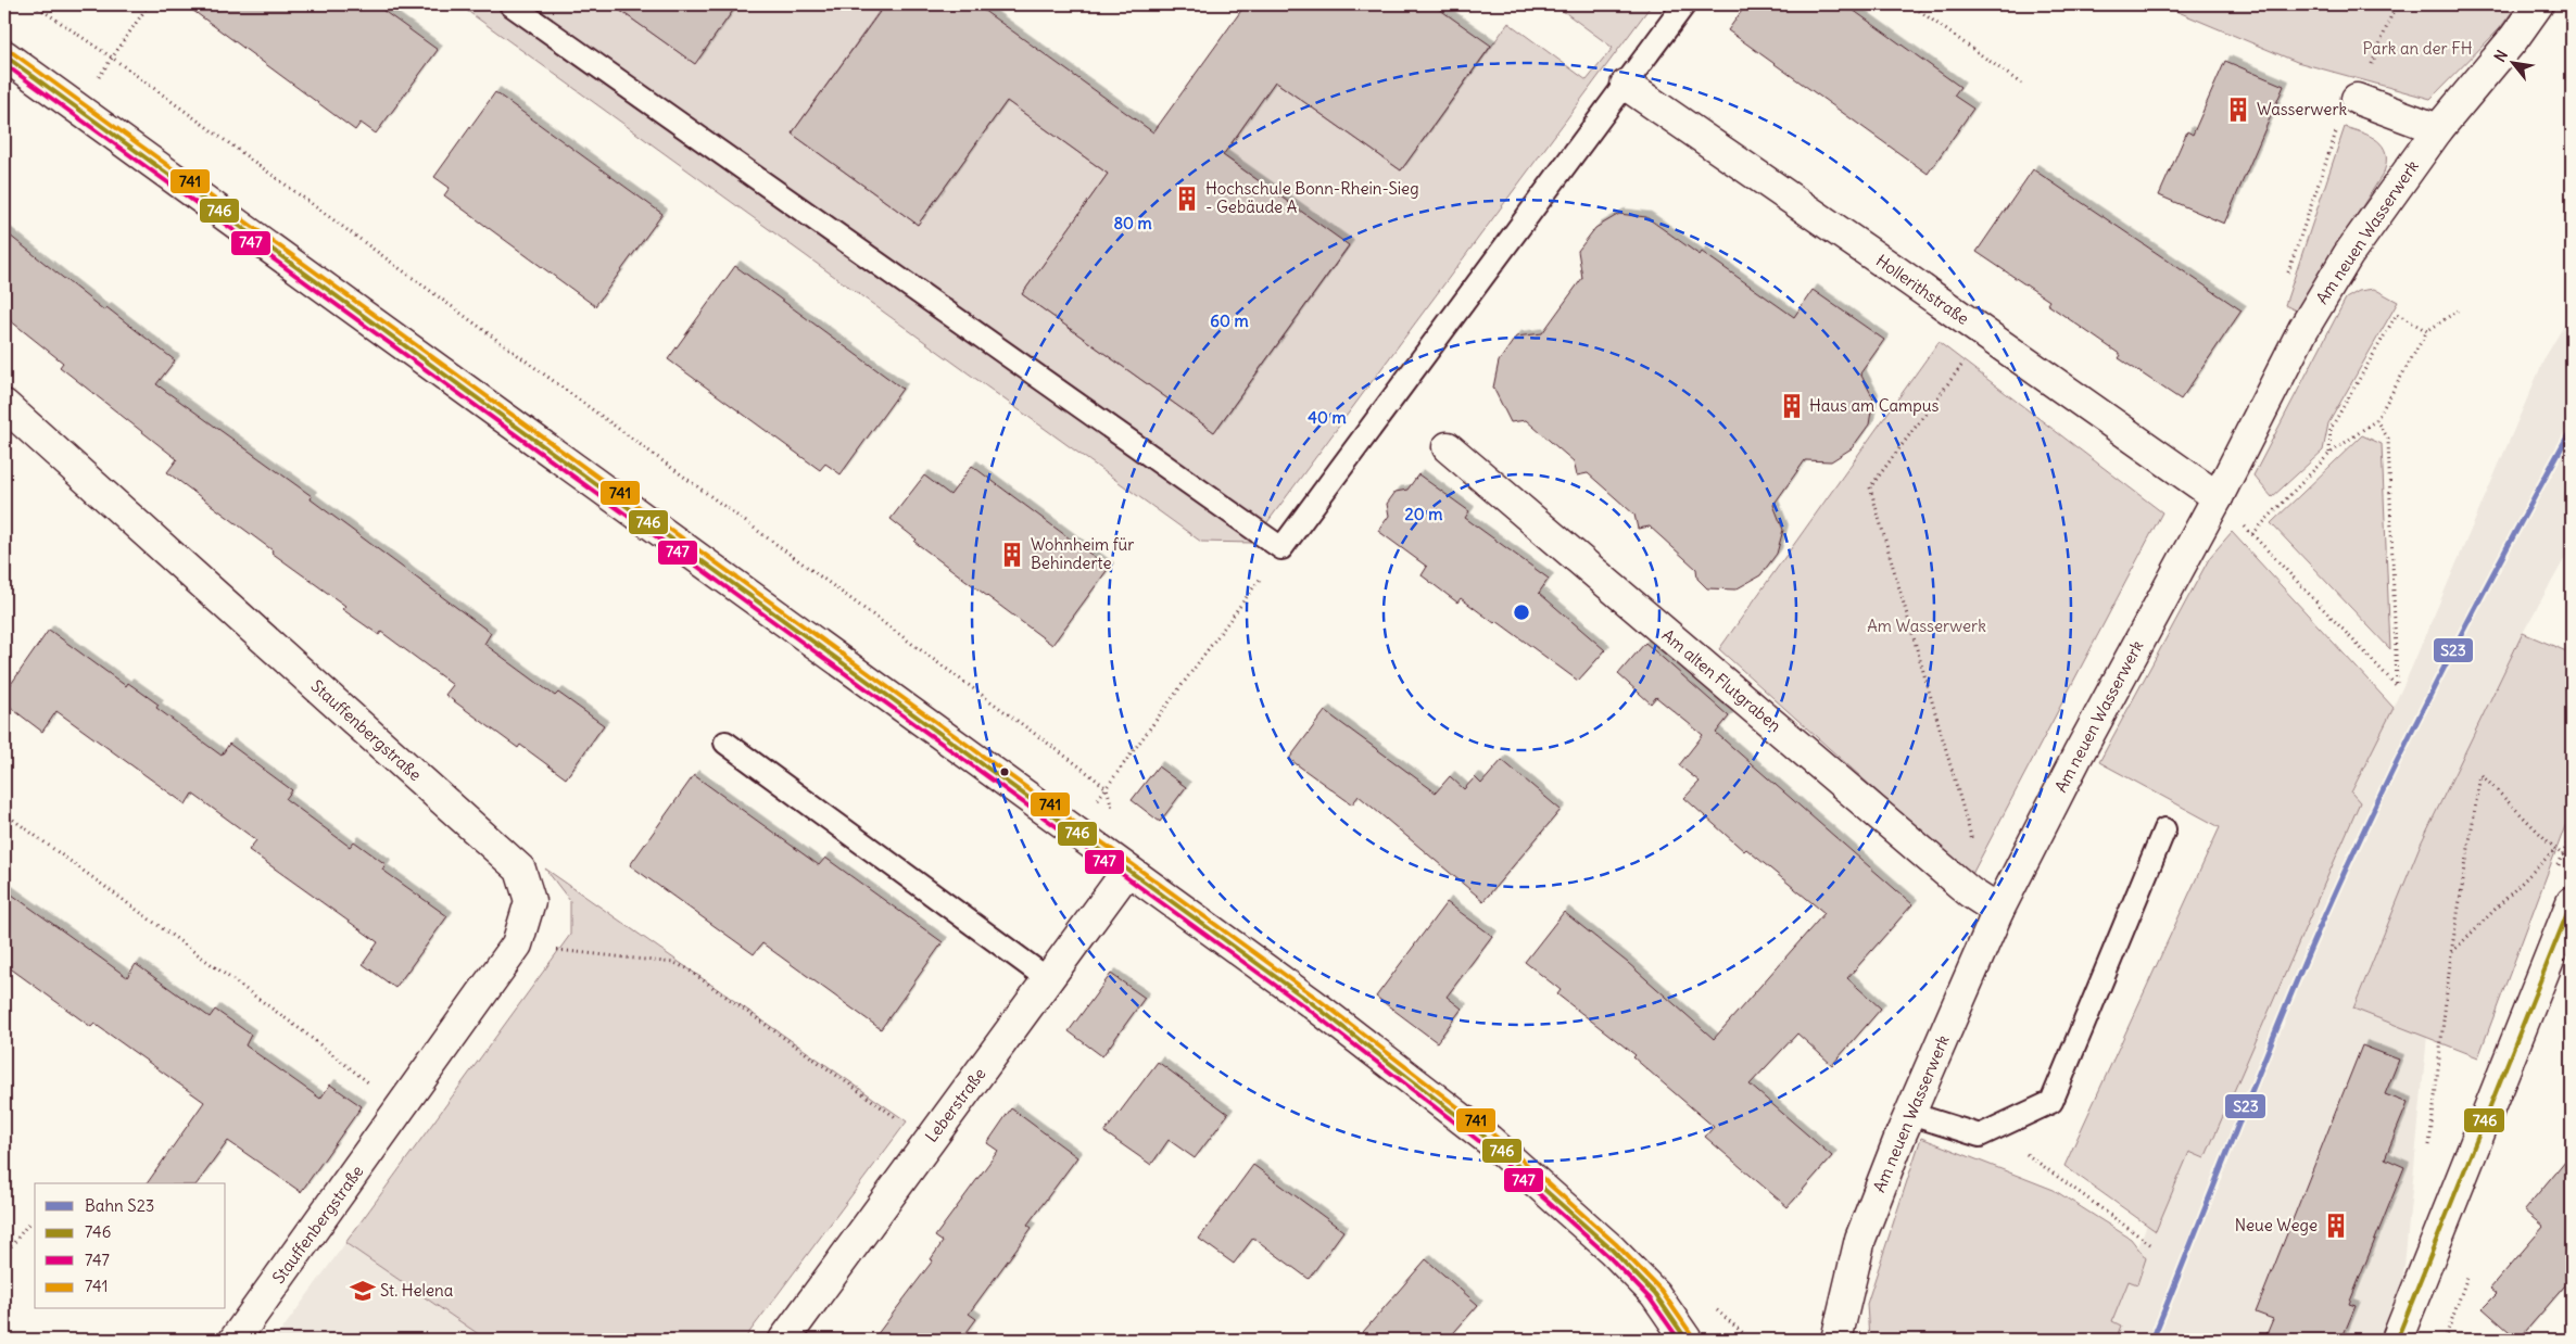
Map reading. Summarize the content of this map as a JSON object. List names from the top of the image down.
{
  "streets": {
    "street": [
      "Am neuen Wasserwerk",
      "Hollerithstraße",
      "Am alten Flutgraben",
      "Stauffenbergstraße",
      "Leberstraße"
    ]
  },
  "crossings": [
    ["Am neuen Wasserwerk", "Hollerithstraße"],
    ["Am neuen Wasserwerk", "Am alten Flutgraben"]
  ],
  "parks": ["Park an der FH", "Am Wasserwerk"],
  "places": {
    "building": [
      "Wasserwerk",
      "Hochschule Bonn-Rhein-Sieg - Gebäude A",
      "Haus am Campus",
      "Wohnheim für Behinderte",
      "Neue Wege"
    ],
    "school or university": ["St. Helena"]
  },
  "lines": [
    "transit line 741",
    "transit line 746",
    "transit line 747",
    "rail line S23"
  ],
  "legend": [
    "Bahn S23",
    "746",
    "747",
    "741"
  ],
  "north": "top left",
  "rings": [
    "80 m",
    "60 m",
    "40 m",
    "20 m"
  ]
}
